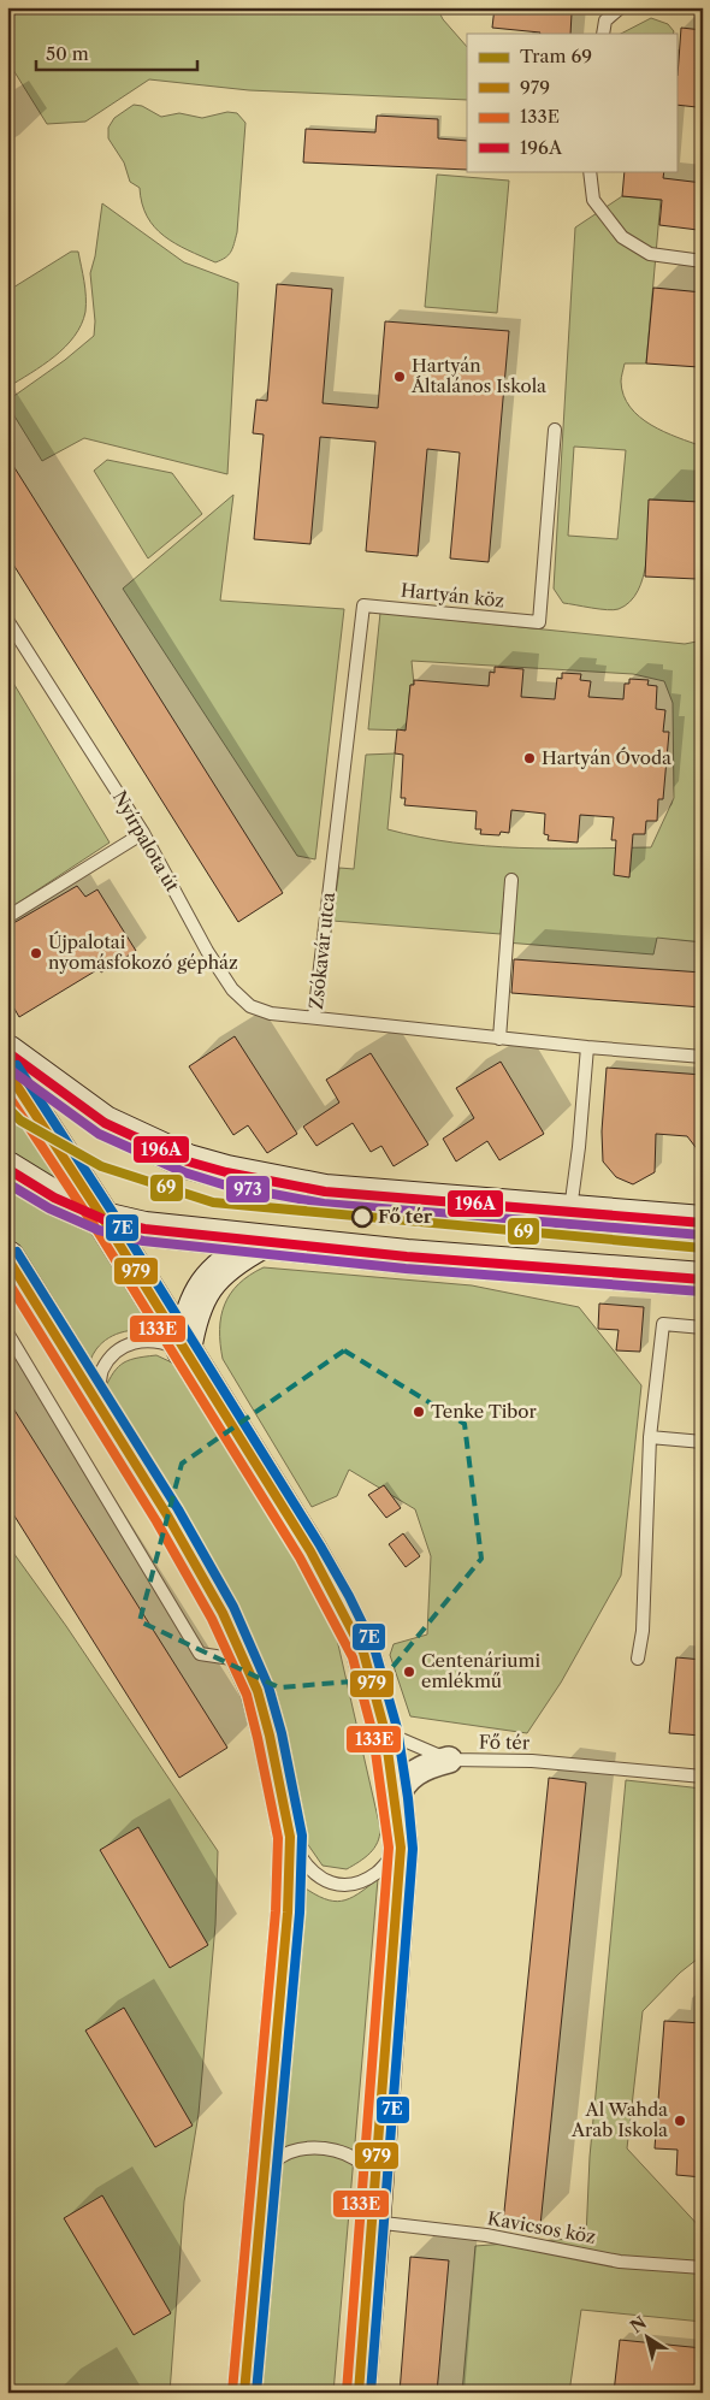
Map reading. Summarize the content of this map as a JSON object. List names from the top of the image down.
{
  "streets": {
    "lane": [
      "Hartyán köz",
      "Nyírpalota út",
      "Zsókavár utca",
      "Fő tér",
      "Kavicsos köz"
    ]
  },
  "crossings": [
    ["Hartyán köz", "Zsókavár utca"],
    ["Nyírpalota út", "Zsókavár utca"]
  ],
  "places": [
    "Hartyán Általános Iskola",
    "Hartyán Óvoda",
    "Újpalotai nyomásfokozó gépház",
    "Fő tér",
    "Tenke Tibor",
    "Centenáriumi emlékmű",
    "Al Wahda Arab Iskola"
  ],
  "lines": [
    "transit line 196A",
    "transit line 7E",
    "transit line 973",
    "transit line 979",
    "transit line 133E",
    "tram line 69"
  ],
  "legend": [
    "Tram 69",
    "979",
    "133E",
    "196A"
  ],
  "scale_bar": "50 m",
  "north": "top left"
}
